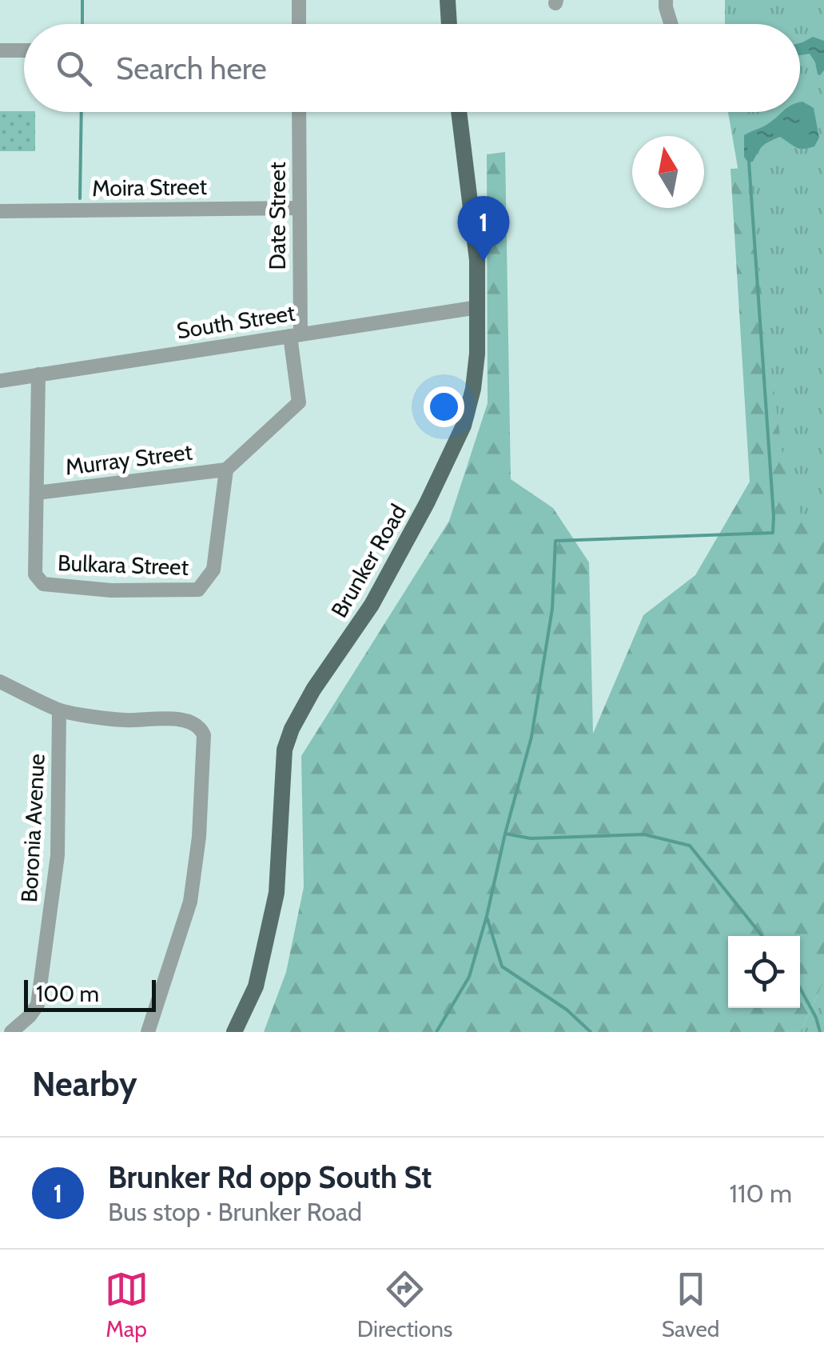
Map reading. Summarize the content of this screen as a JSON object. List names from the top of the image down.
{
  "streets": {
    "main road": ["Brunker Road"],
    "street": [
      "Moira Street",
      "Date Street",
      "South Street",
      "Murray Street",
      "Bulkara Street",
      "Boronia Avenue"
    ]
  },
  "crossings": [
    ["Moira Street", "Date Street"],
    ["Date Street", "South Street"],
    ["South Street", "Brunker Road"],
    ["Murray Street", "Bulkara Street"]
  ],
  "scale_bar": "100 m",
  "north": "top",
  "page": {
    "search": "Search here",
    "pins": "1",
    "scale": "100 m",
    "heading": "Nearby",
    "list": [
      {
        "mark": "1",
        "name": "Brunker Rd opp South St",
        "note": "Bus stop · Brunker Road",
        "value": "110 m"
      }
    ],
    "nav": ["Map", "Directions", "Saved"]
  }
}
